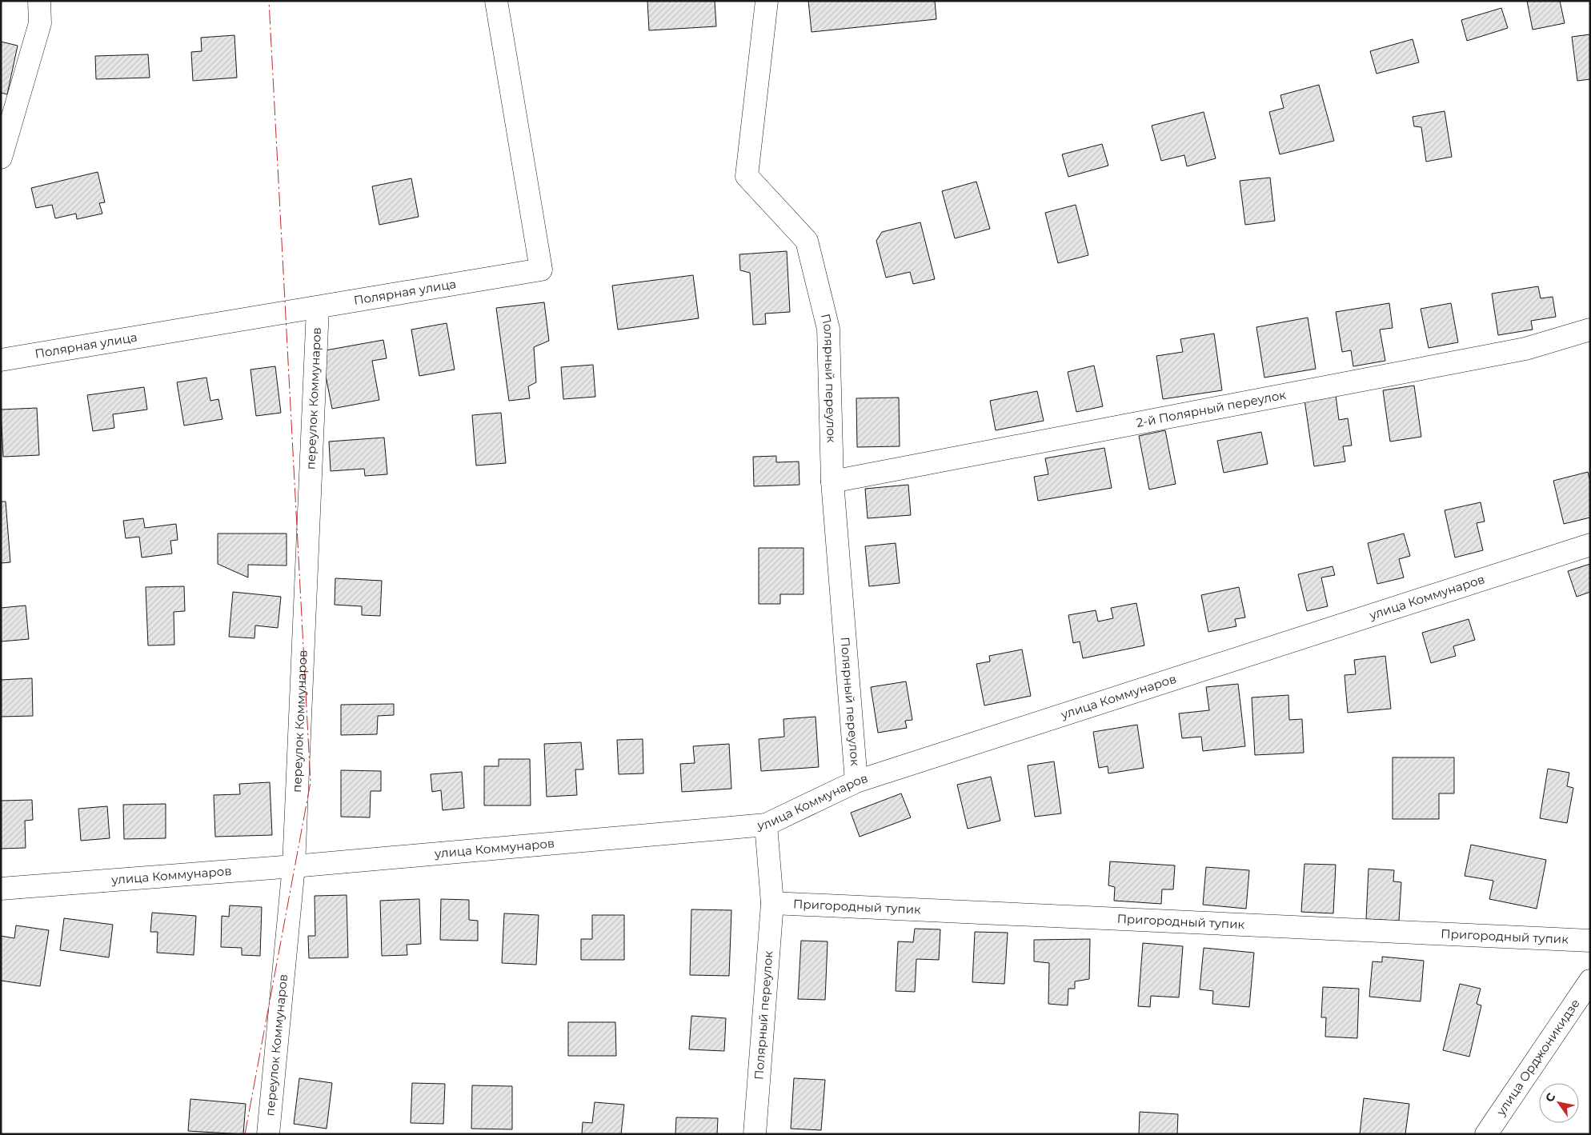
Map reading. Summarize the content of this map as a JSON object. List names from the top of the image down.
{
  "streets": {
    "street": [
      "Полярная улица",
      "Полярный переулок",
      "переулок Коммунаров",
      "2-й Полярный переулок",
      "улица Коммунаров",
      "Пригородный тупик",
      "улица Орджоникидзе"
    ]
  },
  "crossings": [
    ["Полярная улица", "переулок Коммунаров"],
    ["Полярный переулок", "2-й Полярный переулок"],
    ["Полярный переулок", "улица Коммунаров"],
    ["Полярный переулок", "Пригородный тупик"],
    ["переулок Коммунаров", "улица Коммунаров"]
  ],
  "north": "top left"
}
